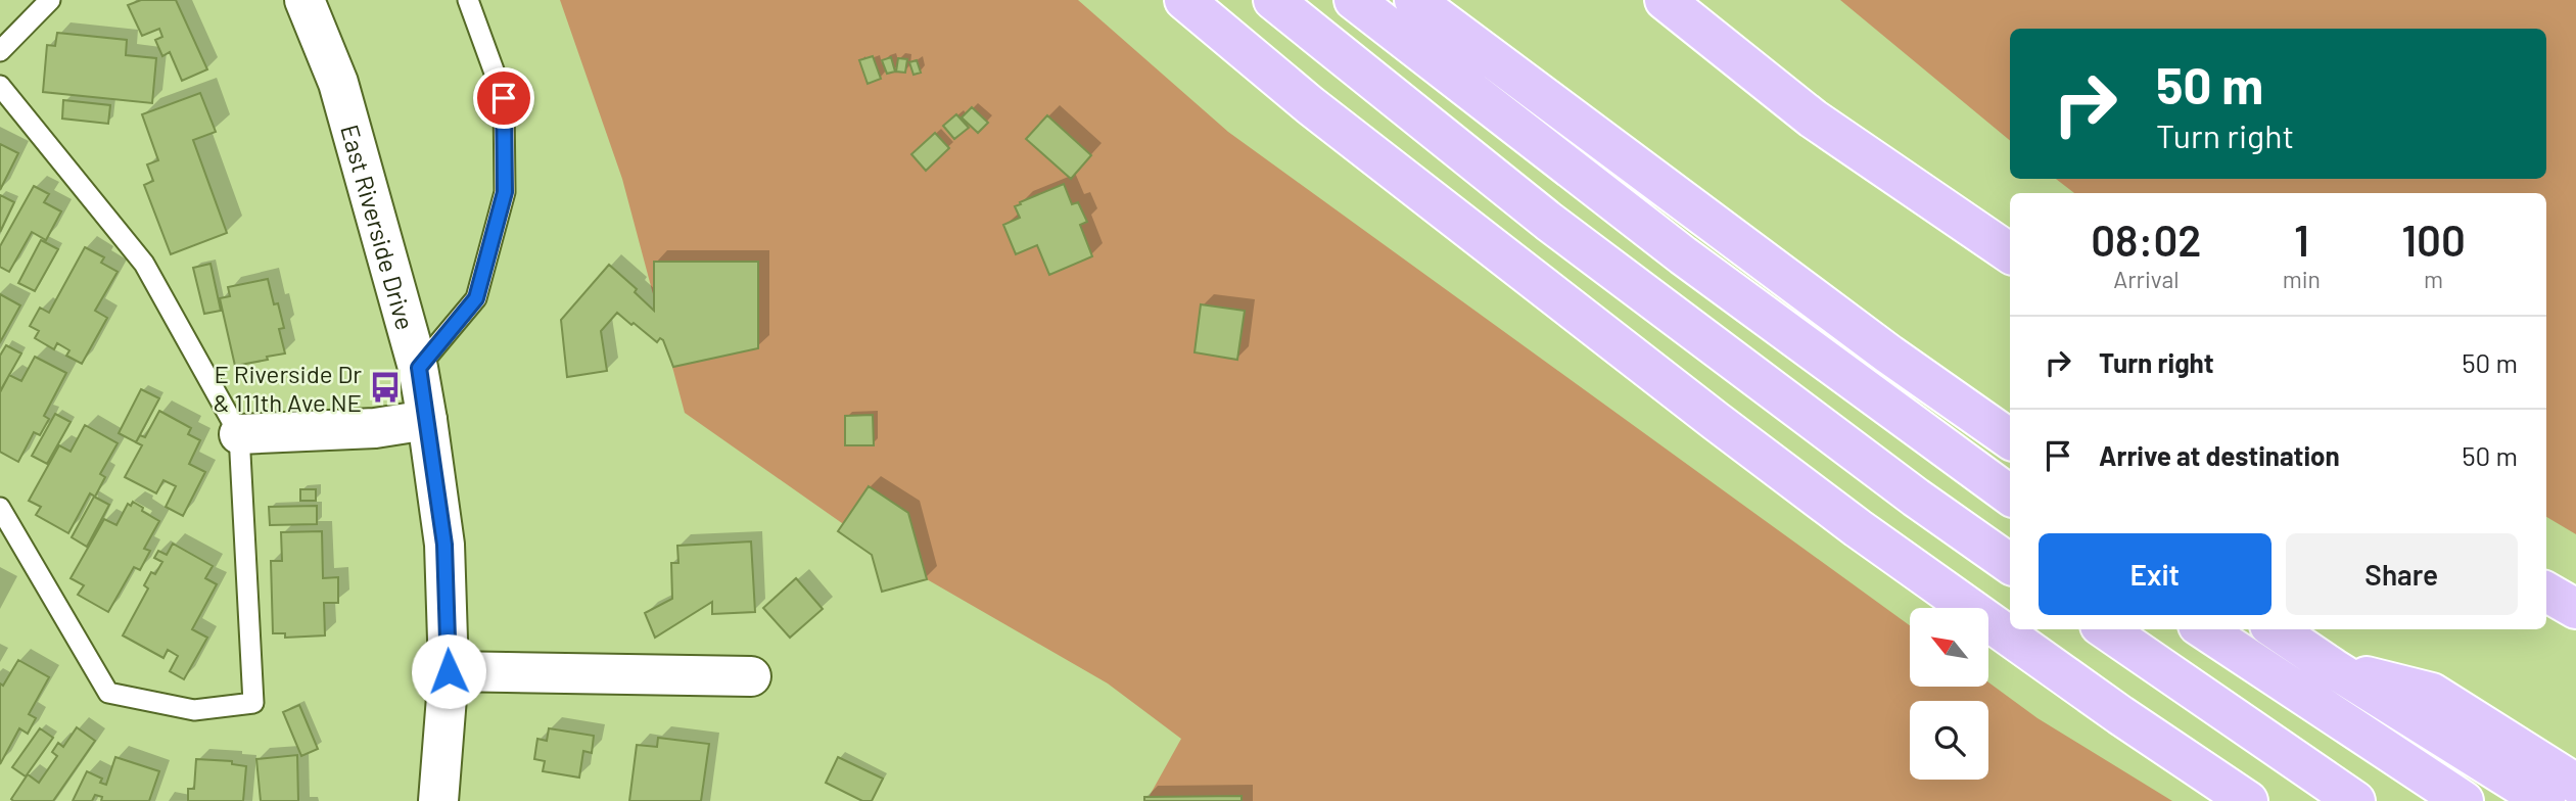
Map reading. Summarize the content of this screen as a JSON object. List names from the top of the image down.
{
  "streets": {
    "main road": ["East Riverside Drive"]
  },
  "places": {
    "bus stop": ["E Riverside Dr & 111th Ave NE"]
  },
  "north": "top left",
  "page": {
    "turn": ["50 m", "Turn right"],
    "eta": [
      "08:02",
      "Arrival",
      "1",
      "min",
      "100",
      "m"
    ],
    "list": [
      {
        "name": "Turn right",
        "value": "50 m"
      },
      {
        "name": "Arrive at destination",
        "value": "50 m"
      }
    ],
    "buttons": ["Exit", "Share"]
  }
}
